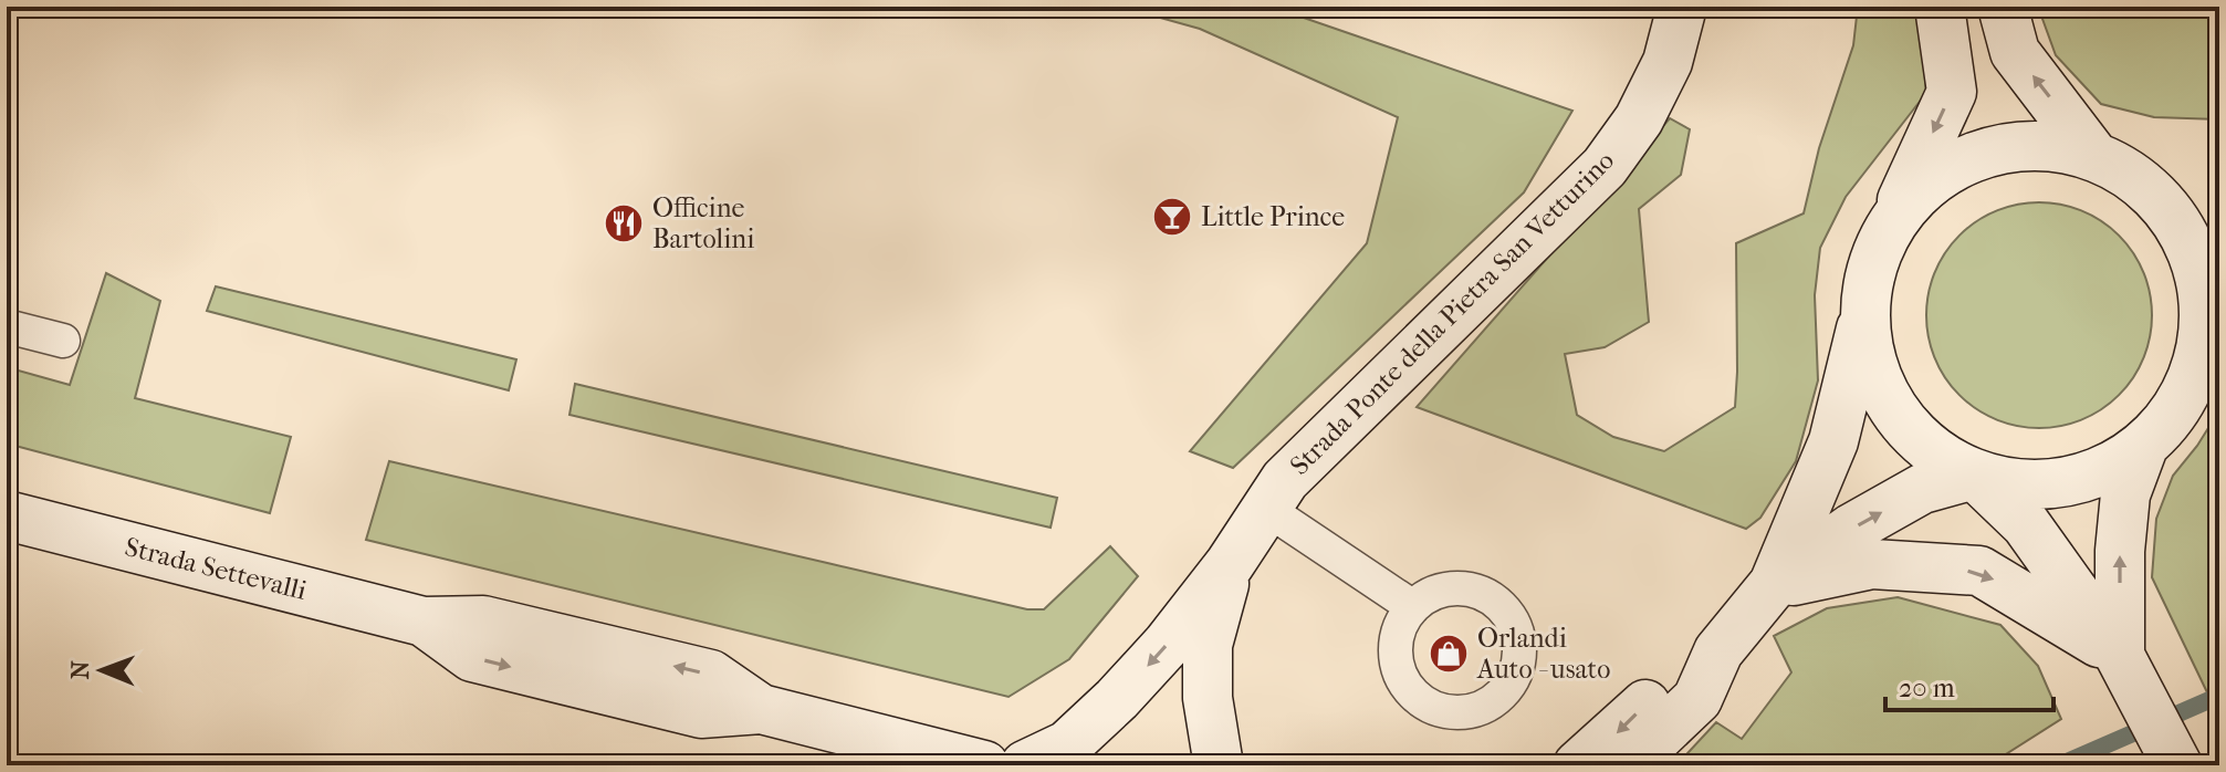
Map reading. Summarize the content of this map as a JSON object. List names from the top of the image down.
{
  "streets": {
    "main road": ["Strada Ponte della Pietra San Vetturino", "Strada Settevalli"]
  },
  "places": {
    "bar": ["Little Prince"],
    "restaurant": ["Officine Bartolini"],
    "shop": ["Orlandi Auto - usato"]
  },
  "scale_bar": "20 m",
  "north": "left"
}
